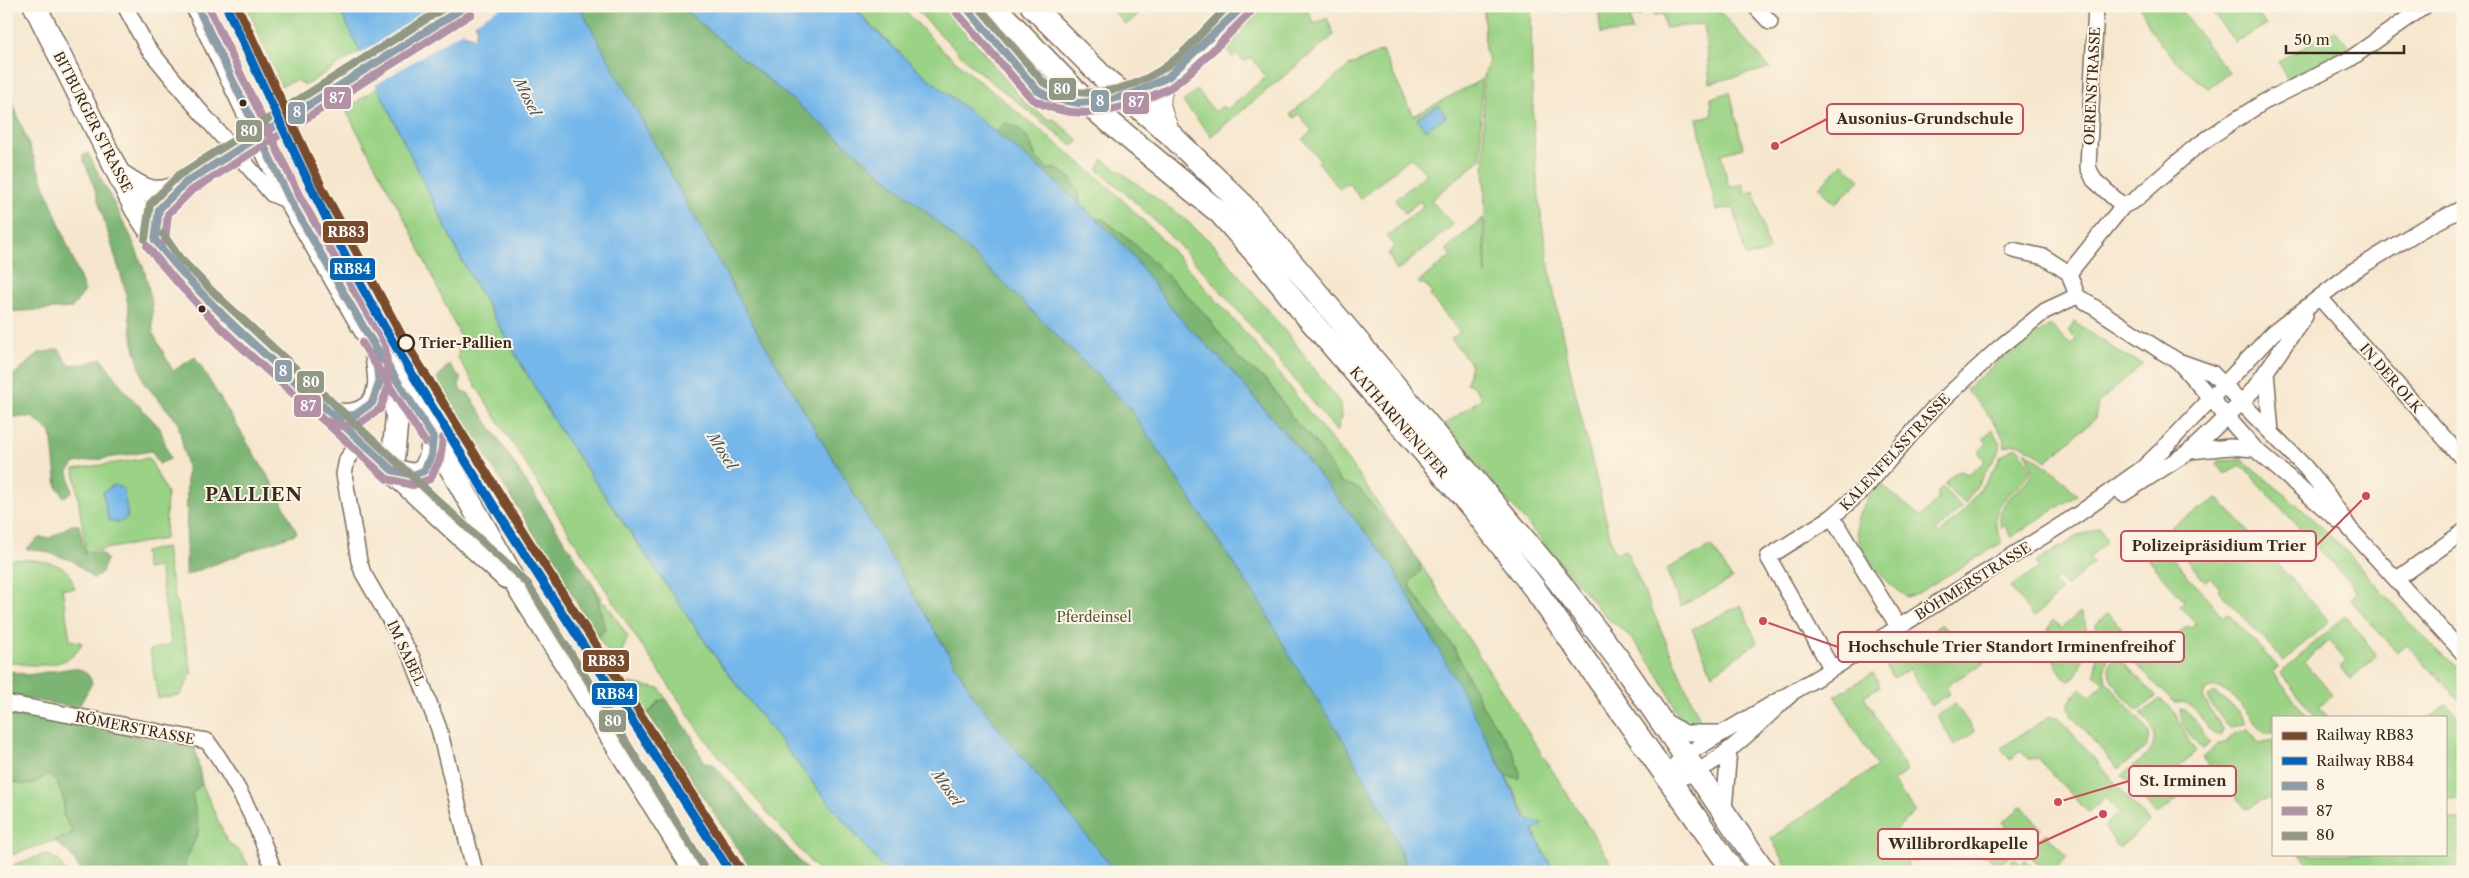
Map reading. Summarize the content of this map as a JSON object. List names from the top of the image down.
{
  "streets": {
    "main road": ["BITBURGER STRASSE", "KATHARINENUFER"],
    "street": [
      "OERENSTRASSE",
      "IN DER OLK",
      "KALENFELSSTRASSE",
      "BÖHMERSTRASSE",
      "IM SABEL",
      "RÖMERSTRASSE"
    ]
  },
  "crossings": [
    ["BITBURGER STRASSE", "IM SABEL"],
    ["IN DER OLK", "BÖHMERSTRASSE"],
    ["KATHARINENUFER", "BÖHMERSTRASSE"],
    ["KALENFELSSTRASSE", "BÖHMERSTRASSE"]
  ],
  "districts": ["PALLIEN"],
  "water": ["Mosel"],
  "parks": ["Pferdeinsel"],
  "places": [
    "Ausonius-Grundschule",
    "Trier-Pallien",
    "Polizeipräsidium Trier",
    "Hochschule Trier Standort Irminenfreihof",
    "St. Irminen",
    "Willibrordkapelle"
  ],
  "lines": [
    "rail line RB83",
    "transit line 8",
    "transit line 87",
    "transit line 80",
    "rail line RB84"
  ],
  "legend": [
    "Railway RB83",
    "Railway RB84",
    "8",
    "87",
    "80"
  ],
  "scale_bar": "50 m"
}
